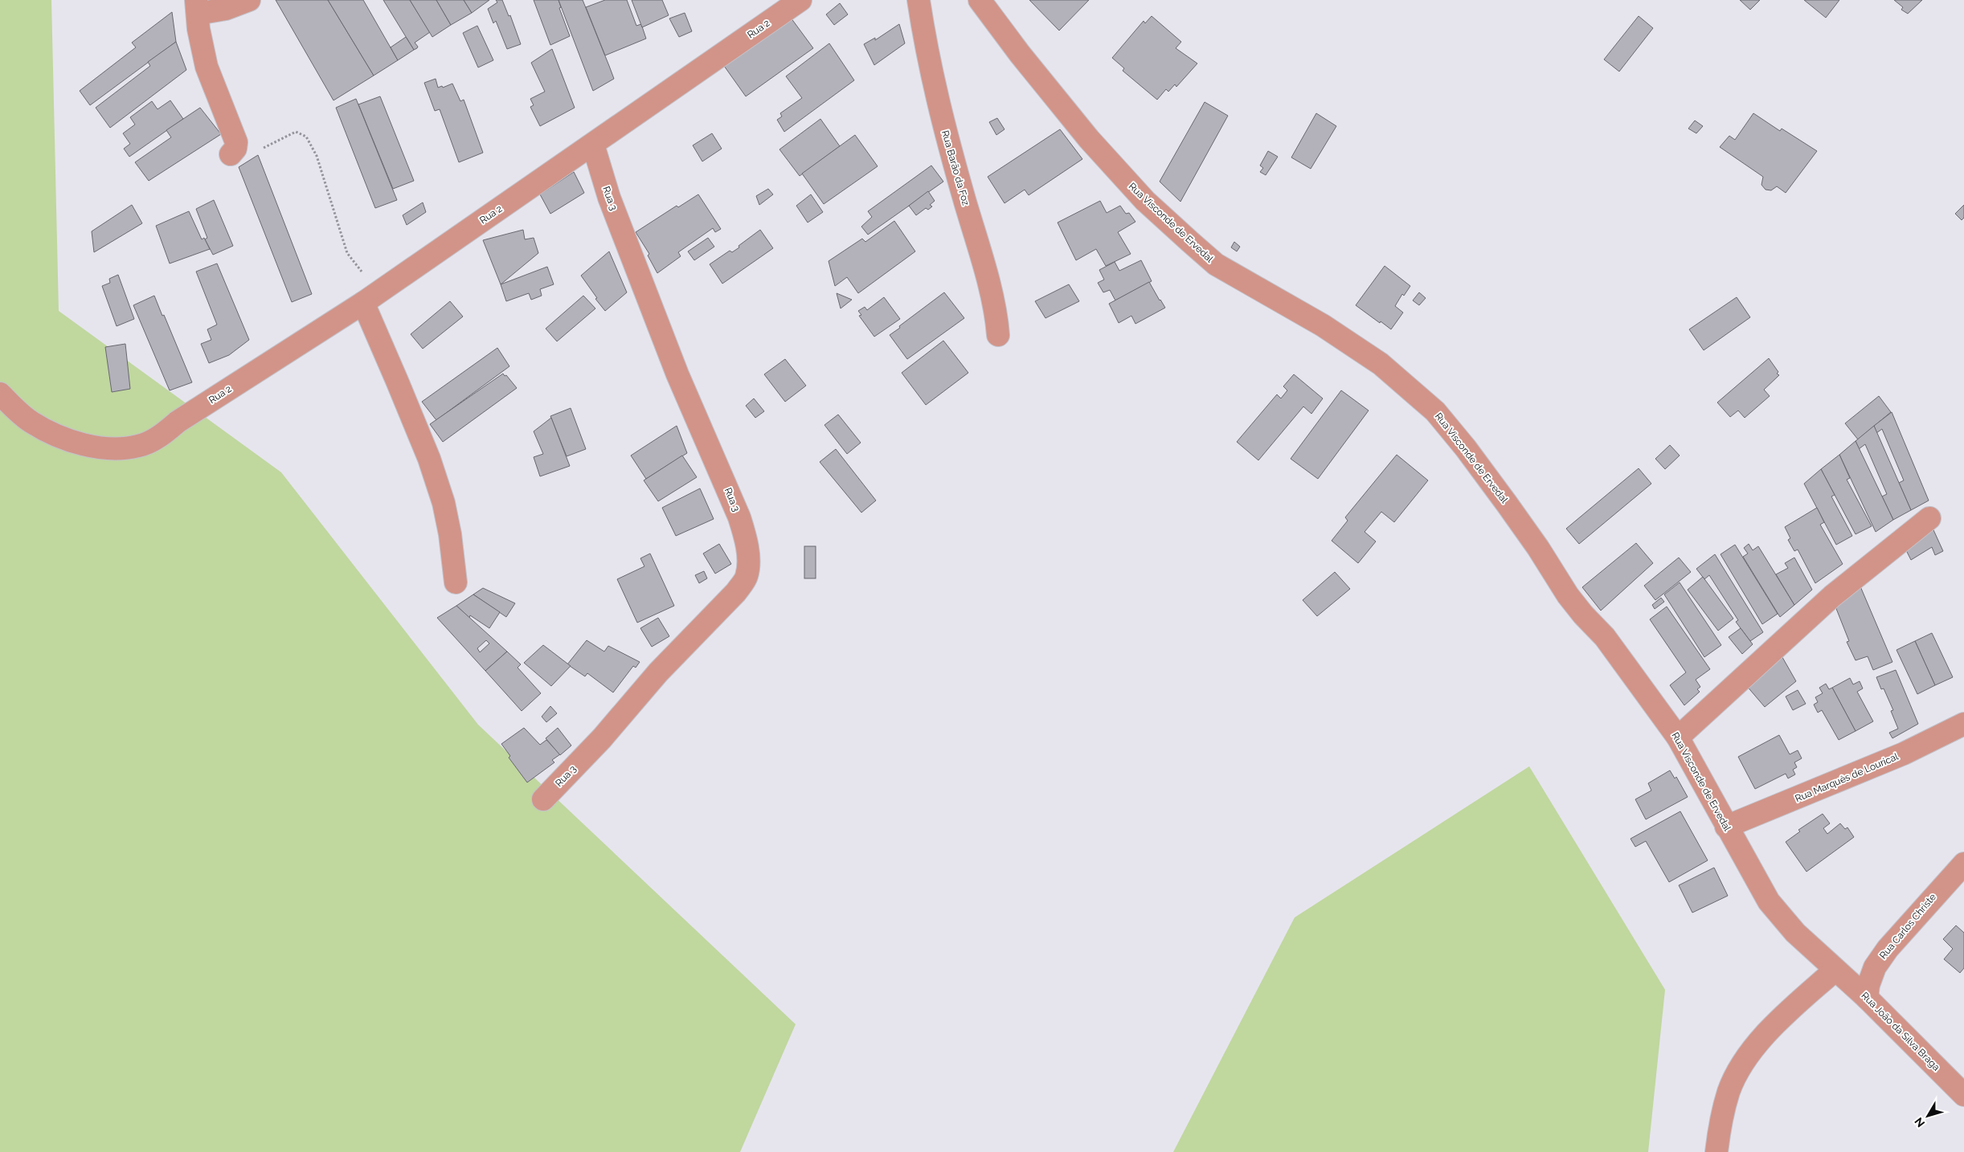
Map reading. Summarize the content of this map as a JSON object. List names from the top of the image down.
{
  "streets": {
    "street": [
      "Rua 2",
      "Rua Barão da Foz",
      "Rua 3",
      "Rua Visconde de Ervedal",
      "Rua Marquês de Lourical",
      "Rua Carlos Christe",
      "Rua João da Silva Braga"
    ]
  },
  "crossings": [
    ["Rua 2", "Rua 3"],
    ["Rua Visconde de Ervedal", "Rua Marquês de Lourical"],
    ["Rua Visconde de Ervedal", "Rua João da Silva Braga"],
    ["Rua Carlos Christe", "Rua João da Silva Braga"]
  ],
  "north": "bottom left"
}
